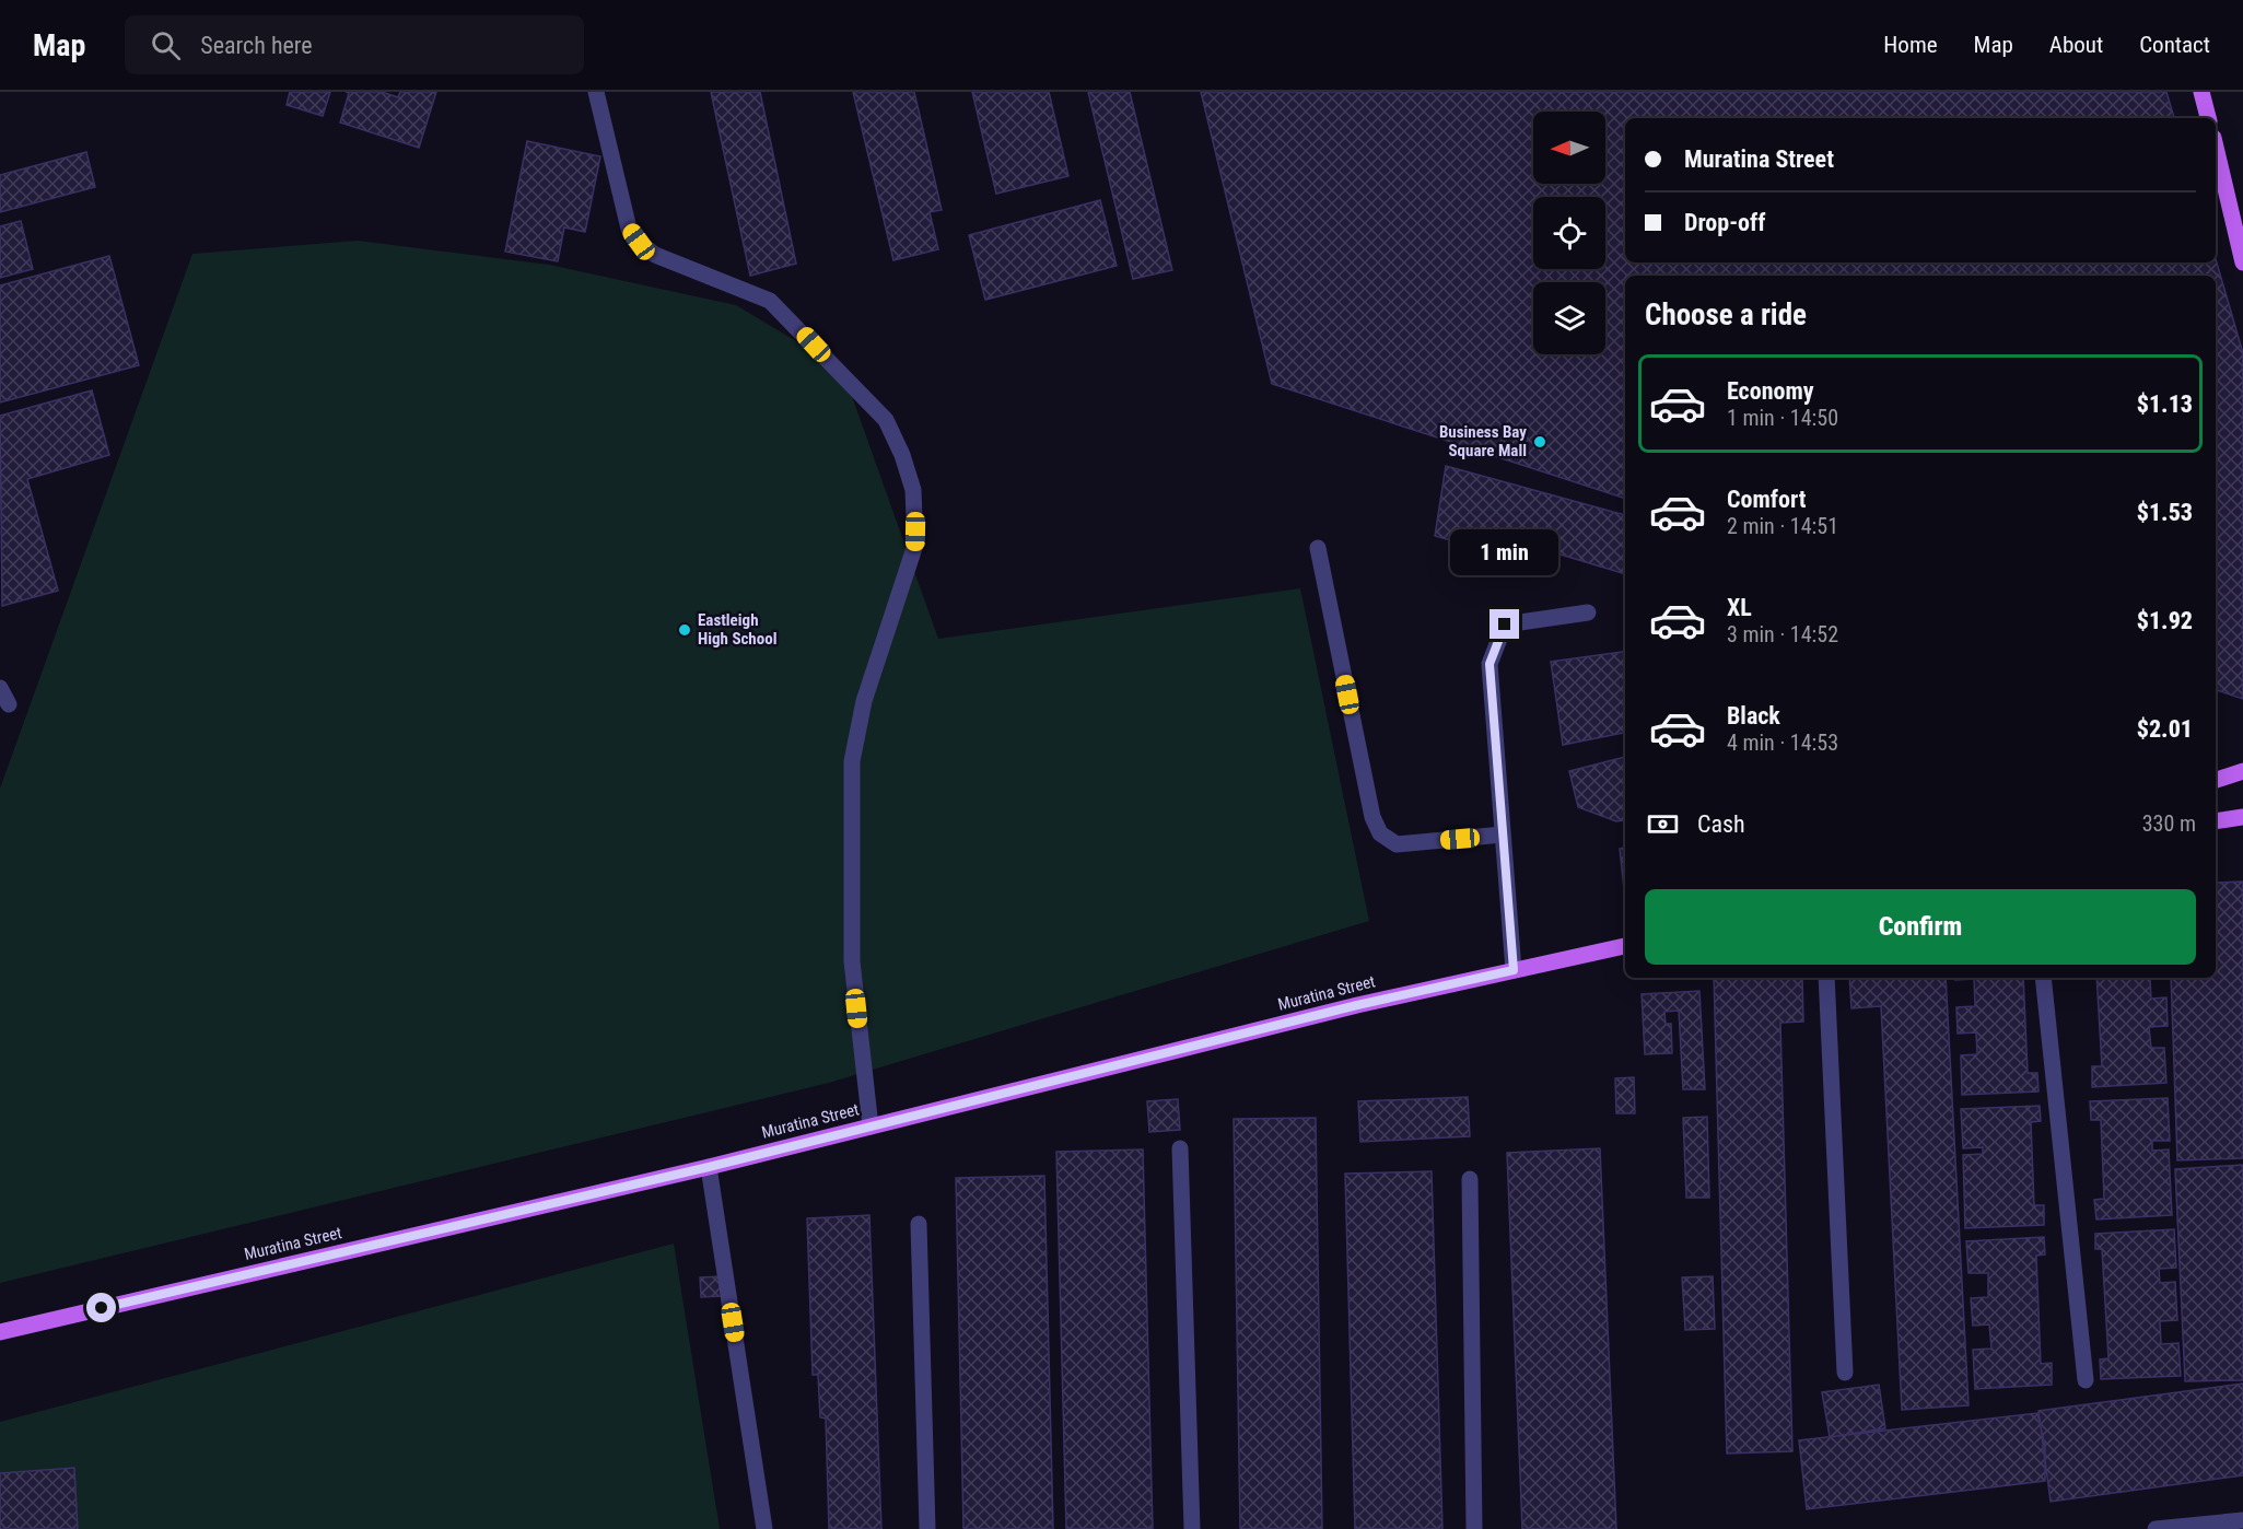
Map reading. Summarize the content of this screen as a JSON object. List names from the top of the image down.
{
  "streets": {
    "main road": ["Muratina Street"]
  },
  "places": ["Business Bay Square Mall", "Eastleigh High School"],
  "north": "left",
  "page": {
    "header": "Map",
    "search": "Search here",
    "nav": [
      "Home",
      "Map",
      "About",
      "Contact"
    ],
    "banner": ["Muratina Street", "Drop-off"],
    "heading": "Choose a ride",
    "list": [
      {
        "name": "Economy",
        "note": "1 min · 14:50",
        "value": "$1.13"
      },
      {
        "name": "Comfort",
        "note": "2 min · 14:51",
        "value": "$1.53"
      },
      {
        "name": "XL",
        "note": "3 min · 14:52",
        "value": "$1.92"
      },
      {
        "name": "Black",
        "note": "4 min · 14:53",
        "value": "$2.01"
      }
    ],
    "bubble": "1 min",
    "pay": ["Cash", "330 m"],
    "buttons": "Confirm"
  }
}
